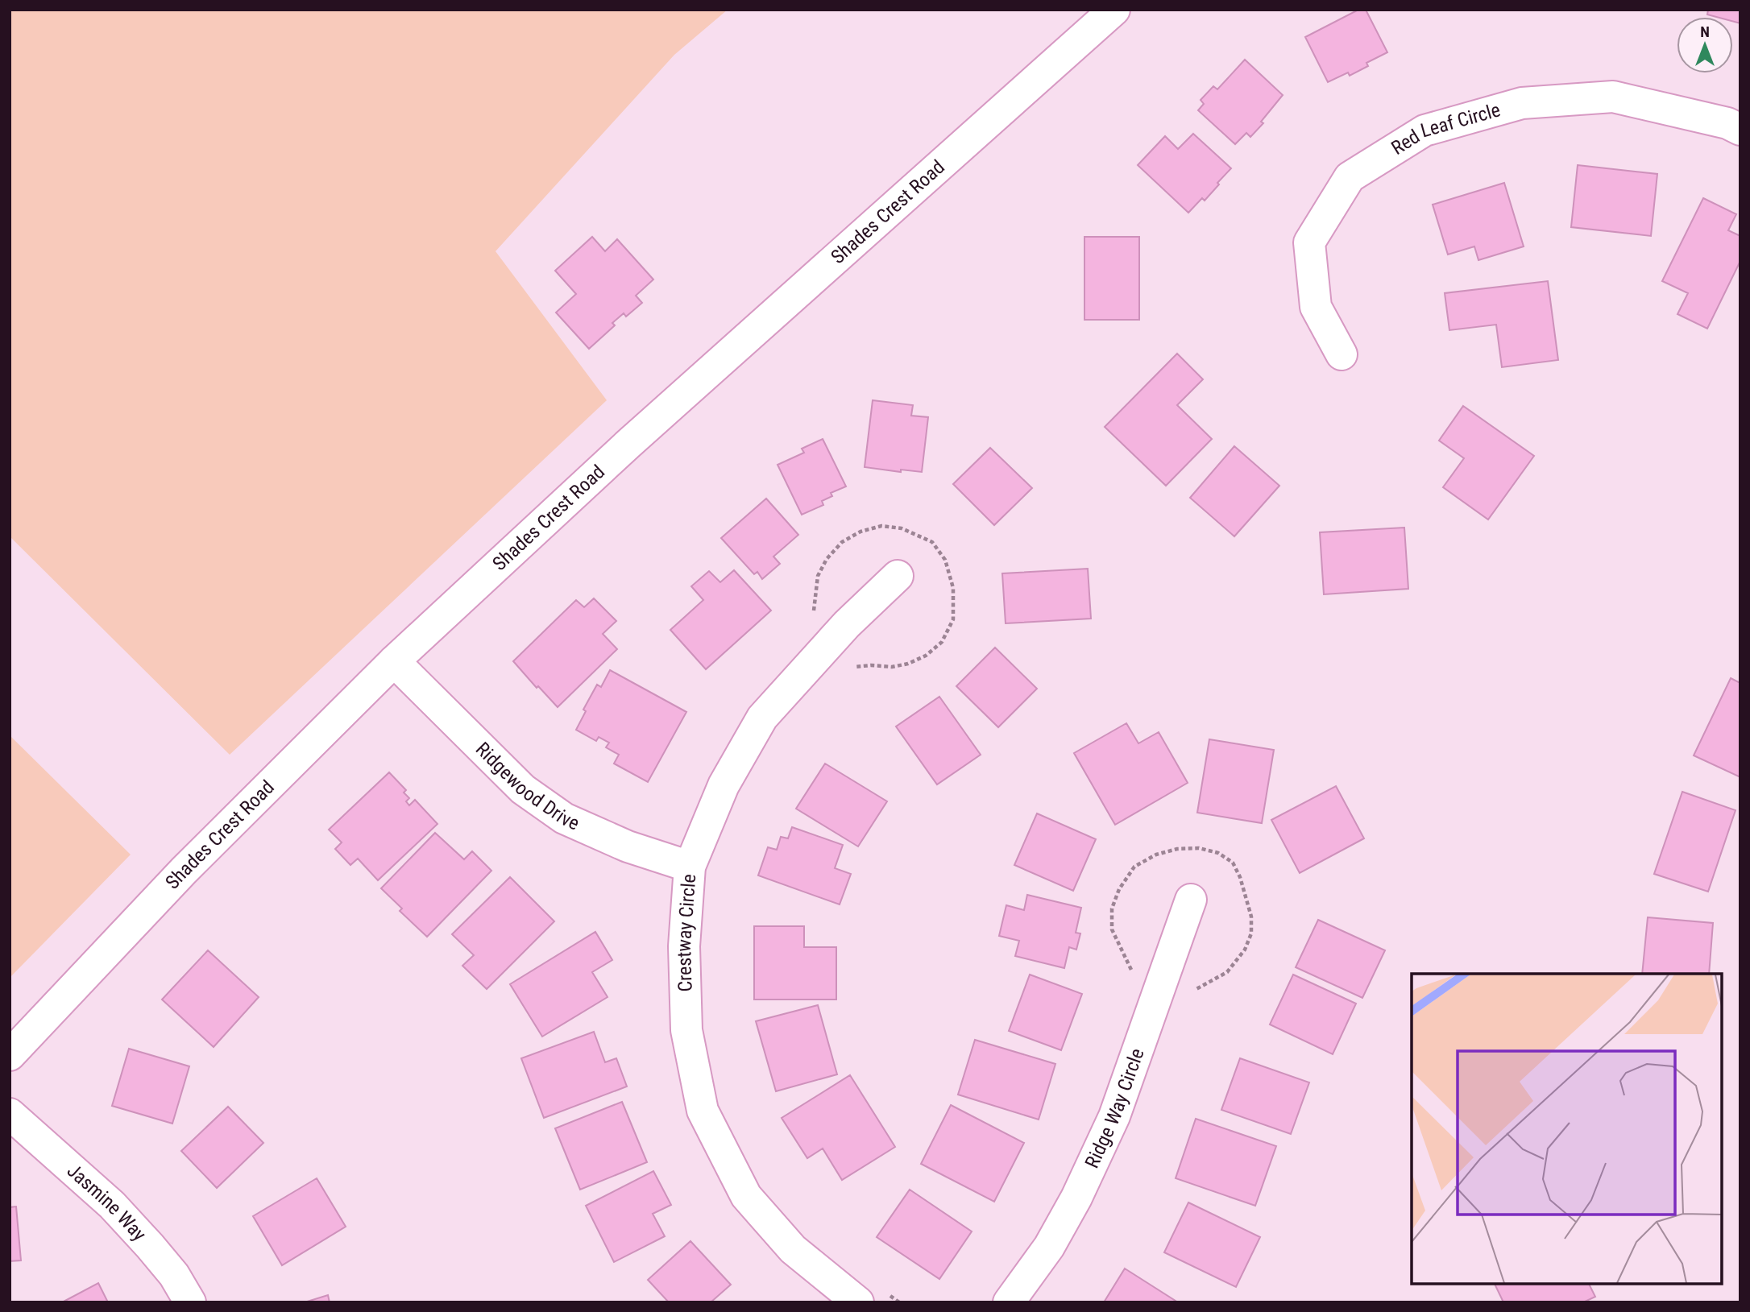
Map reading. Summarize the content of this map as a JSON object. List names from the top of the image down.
{
  "streets": {
    "street": [
      "Red Leaf Circle",
      "Shades Crest Road",
      "Ridgewood Drive",
      "Crestway Circle",
      "Ridge Way Circle",
      "Jasmine Way"
    ]
  },
  "crossings": [
    ["Shades Crest Road", "Ridgewood Drive"],
    ["Ridgewood Drive", "Crestway Circle"]
  ],
  "north": "top"
}
